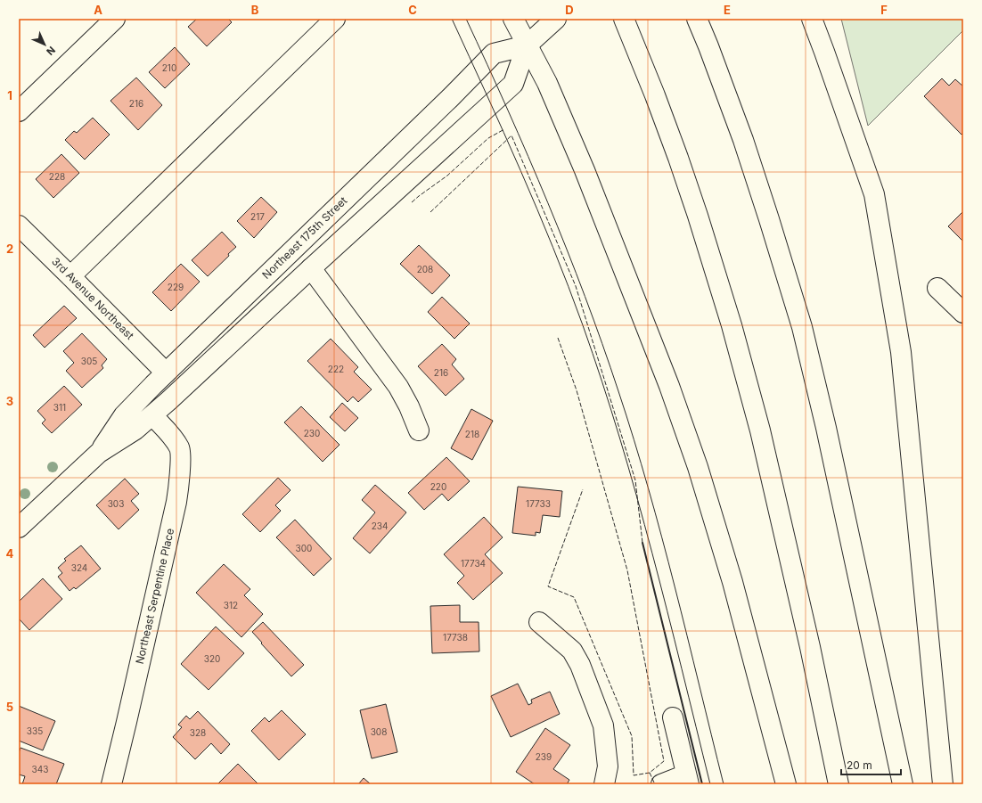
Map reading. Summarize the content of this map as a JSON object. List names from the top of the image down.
{
  "streets": {
    "main road": ["Northeast 175th Street", "3rd Avenue Northeast", "Northeast Serpentine Place"]
  },
  "crossings": [
    ["Northeast 175th Street", "3rd Avenue Northeast"],
    ["Northeast 175th Street", "Northeast Serpentine Place"]
  ],
  "house_numbers": [
    "210",
    "216",
    "228",
    "217",
    "208",
    "229",
    "305",
    "222",
    "216",
    "311",
    "230",
    "218",
    "220",
    "303",
    "17733",
    "234",
    "300",
    "17734",
    "324",
    "312",
    "17738",
    "320",
    "335",
    "308",
    "328",
    "239",
    "343"
  ],
  "scale_bar": "20 m",
  "north": "bottom right",
  "grid": {
    "columns": [
      "A",
      "B",
      "C",
      "D",
      "E",
      "F"
    ],
    "rows": [
      "1",
      "2",
      "3",
      "4",
      "5"
    ]
  }
}
